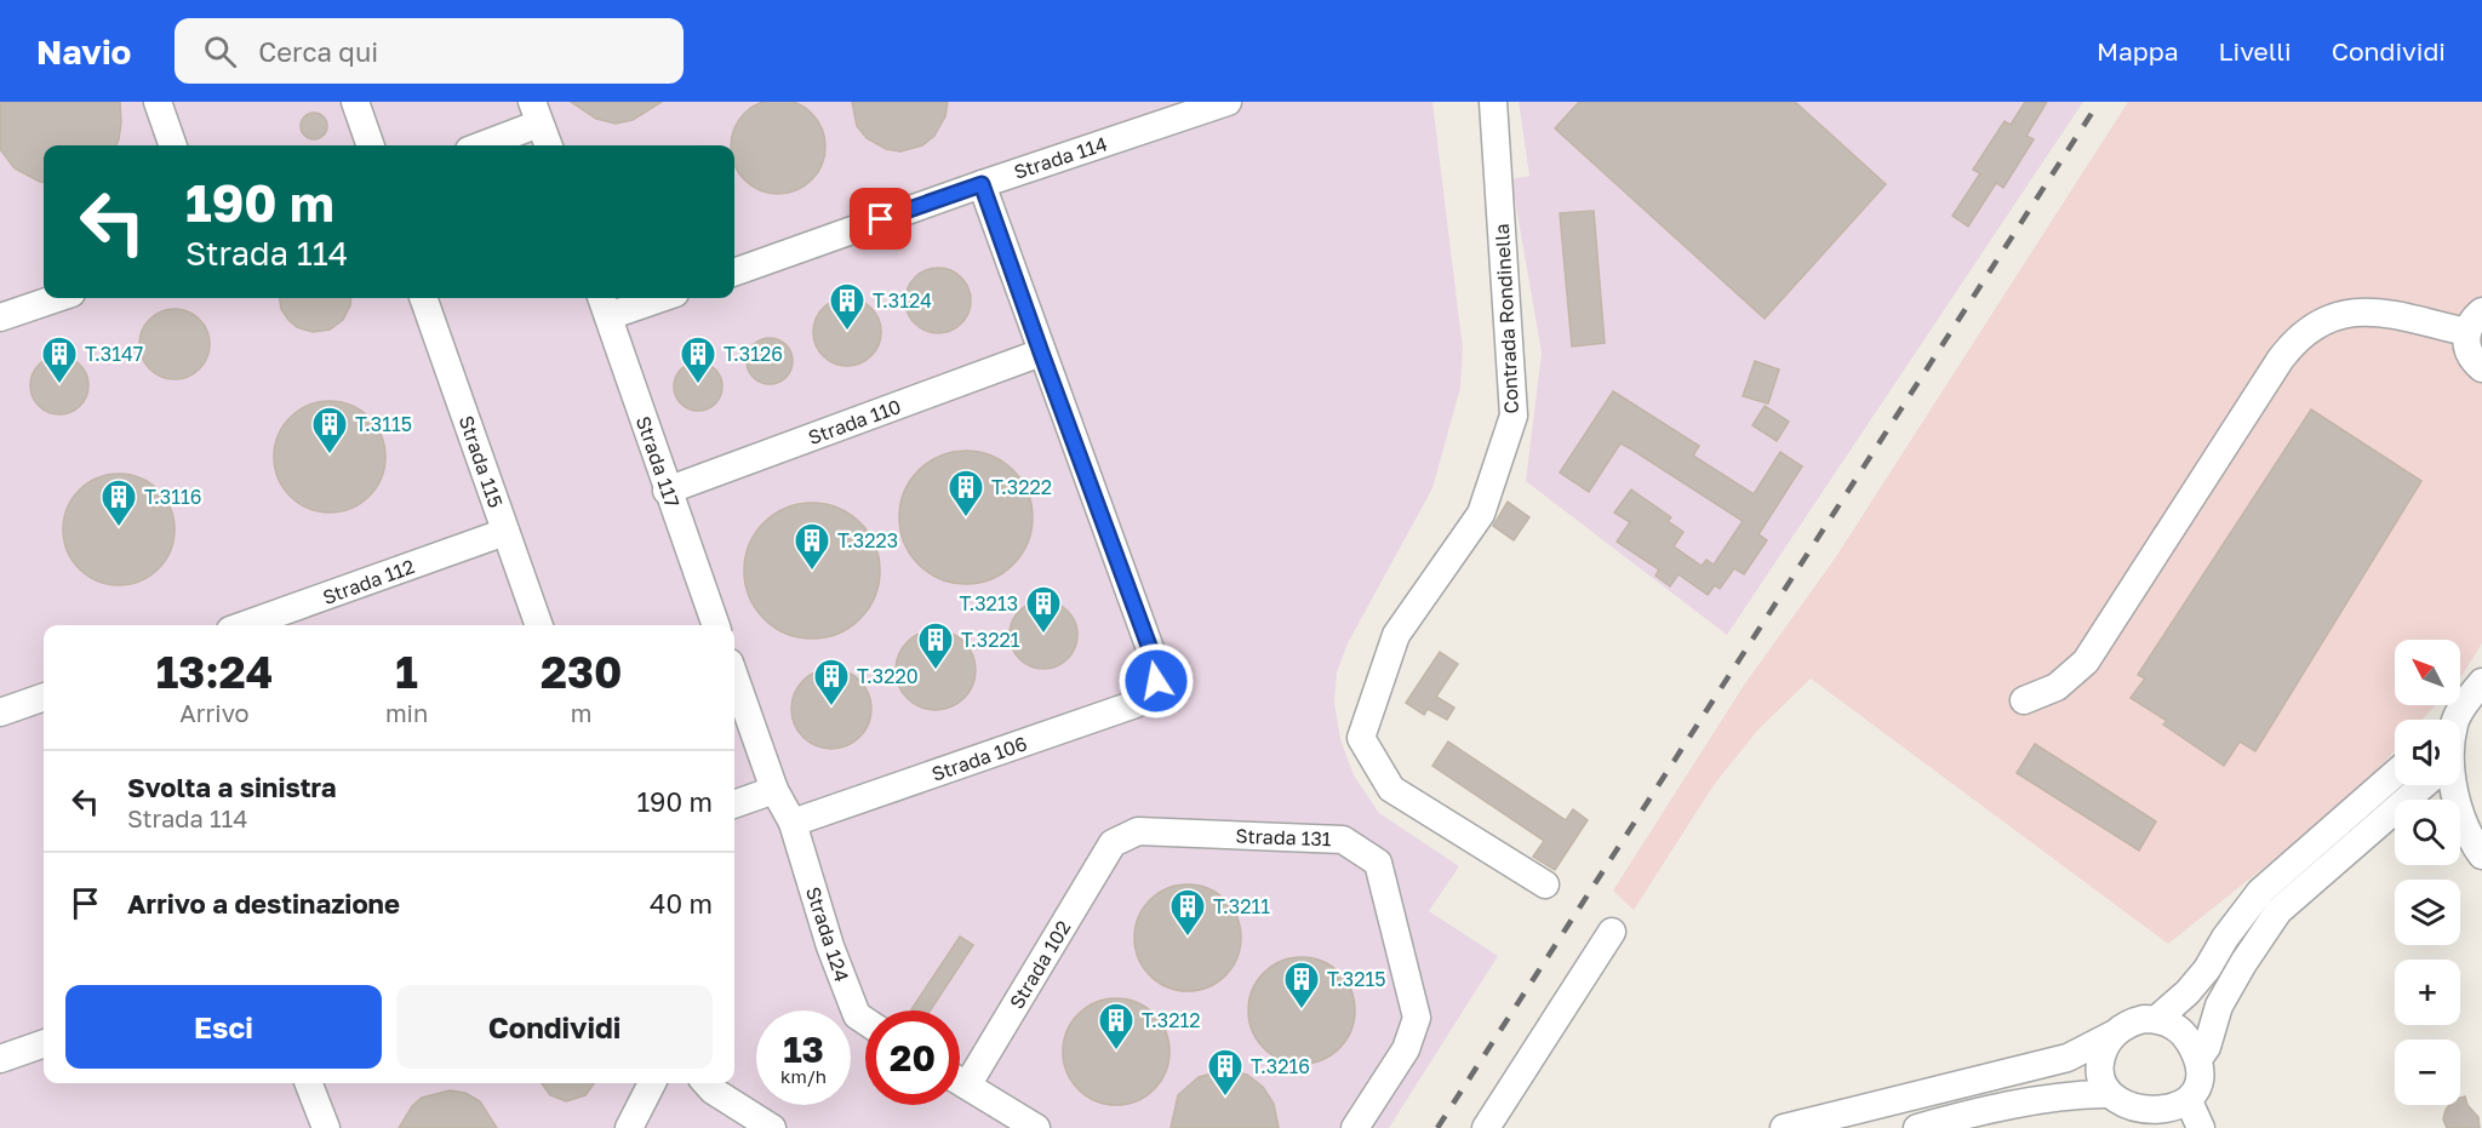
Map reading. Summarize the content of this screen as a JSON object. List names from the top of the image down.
{
  "streets": {
    "street": [
      "Strada 114",
      "Contrada Rondinella",
      "Strada 110",
      "Strada 115",
      "Strada 117",
      "Strada 112",
      "Strada 106",
      "Strada 131",
      "Strada 124",
      "Strada 102"
    ]
  },
  "crossings": [
    ["Strada 110", "Strada 117"],
    ["Strada 110", "Strada 106"],
    ["Strada 115", "Strada 112"],
    ["Strada 106", "Strada 124"],
    ["Strada 131", "Strada 102"]
  ],
  "places": {
    "building": [
      "T.3124",
      "T.3147",
      "T.3126",
      "T.3115",
      "T.3222",
      "T.3116",
      "T.3223",
      "T.3213",
      "T.3221",
      "T.3220",
      "T.3211",
      "T.3215",
      "T.3212",
      "T.3216"
    ]
  },
  "north": "top left",
  "page": {
    "header": "Navio",
    "search": "Cerca qui",
    "nav": ["Mappa", "Livelli", "Condividi"],
    "turn": ["190 m", "Strada 114"],
    "eta": [
      "13:24",
      "Arrivo",
      "1",
      "min",
      "230",
      "m"
    ],
    "map_buttons": ["+", "−"],
    "list": [
      {
        "name": "Svolta a sinistra",
        "note": "Strada 114",
        "value": "190 m"
      },
      {
        "name": "Arrivo a destinazione",
        "value": "40 m"
      }
    ],
    "buttons": ["Esci", "Condividi"],
    "speed": "13 km/h",
    "limit": "20"
  }
}
